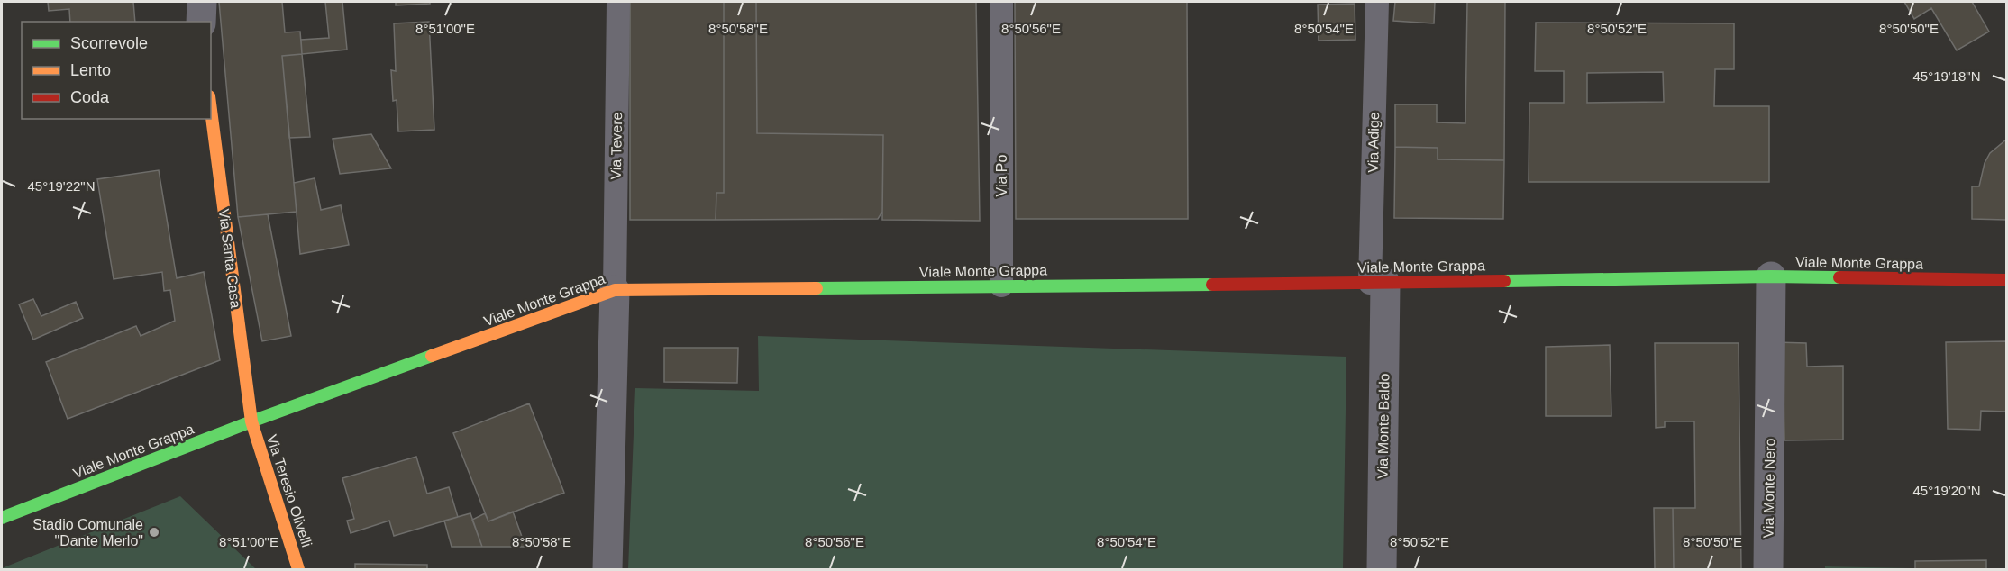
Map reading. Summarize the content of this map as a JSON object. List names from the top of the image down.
{
  "streets": {
    "street": [
      "Via Santa Casa",
      "Viale Monte Grappa",
      "Via Monte Baldo",
      "Via Monte Nero",
      "Via Teresio Olivelli"
    ],
    "lane": ["Via Adige", "Via Tevere", "Via Po"]
  },
  "crossings": [
    ["Via Adige", "Viale Monte Grappa"],
    ["Via Adige", "Via Monte Baldo"],
    ["Via Tevere", "Viale Monte Grappa"],
    ["Via Po", "Viale Monte Grappa"],
    ["Via Santa Casa", "Viale Monte Grappa"],
    ["Via Santa Casa", "Via Teresio Olivelli"],
    ["Viale Monte Grappa", "Via Monte Baldo"],
    ["Viale Monte Grappa", "Via Monte Nero"],
    ["Viale Monte Grappa", "Via Teresio Olivelli"]
  ],
  "places": ["Stadio Comunale \"Dante Merlo\""],
  "legend": ["Scorrevole", "Lento", "Coda"],
  "coordinates": [
    "8°50'54\"E",
    "8°51'00\"E",
    "8°50'58\"E",
    "8°50'56\"E",
    "8°50'52\"E",
    "8°50'50\"E",
    "45°19'18\"N",
    "45°19'22\"N",
    "45°19'20\"N"
  ]
}
